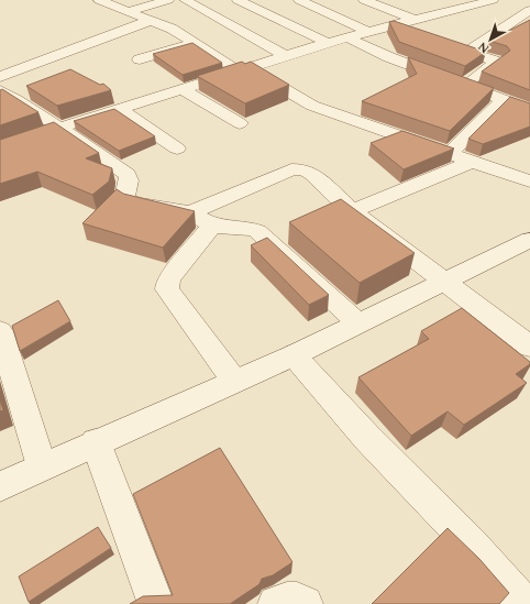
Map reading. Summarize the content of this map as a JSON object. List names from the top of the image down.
{
  "north": "bottom left"
}
